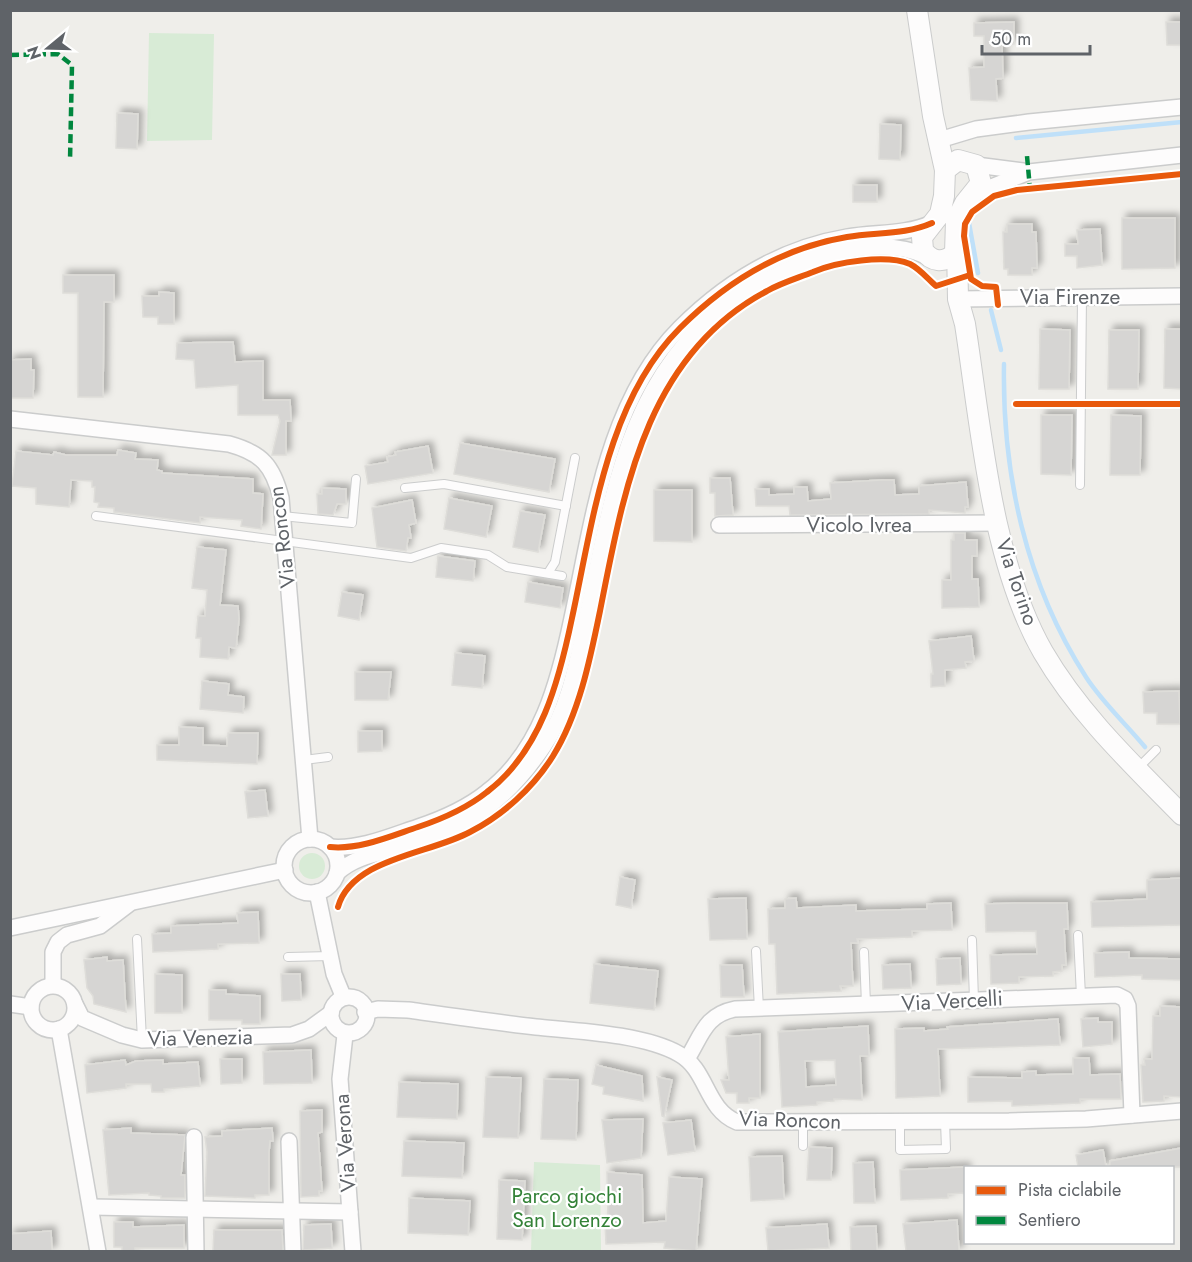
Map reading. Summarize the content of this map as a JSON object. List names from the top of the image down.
{
  "streets": {
    "street": [
      "Via Firenze",
      "Vicolo Ivrea",
      "Via Roncon",
      "Via Torino",
      "Via Vercelli",
      "Via Venezia",
      "Via Verona"
    ]
  },
  "crossings": [
    ["Via Firenze", "Via Torino"],
    ["Vicolo Ivrea", "Via Torino"],
    ["Via Roncon", "Via Vercelli"],
    ["Via Roncon", "Via Venezia"],
    ["Via Roncon", "Via Verona"],
    ["Via Venezia", "Via Verona"]
  ],
  "parks": ["Parco giochi San Lorenzo"],
  "legend": ["Pista ciclabile", "Sentiero"],
  "scale_bar": "50 m",
  "north": "left"
}
